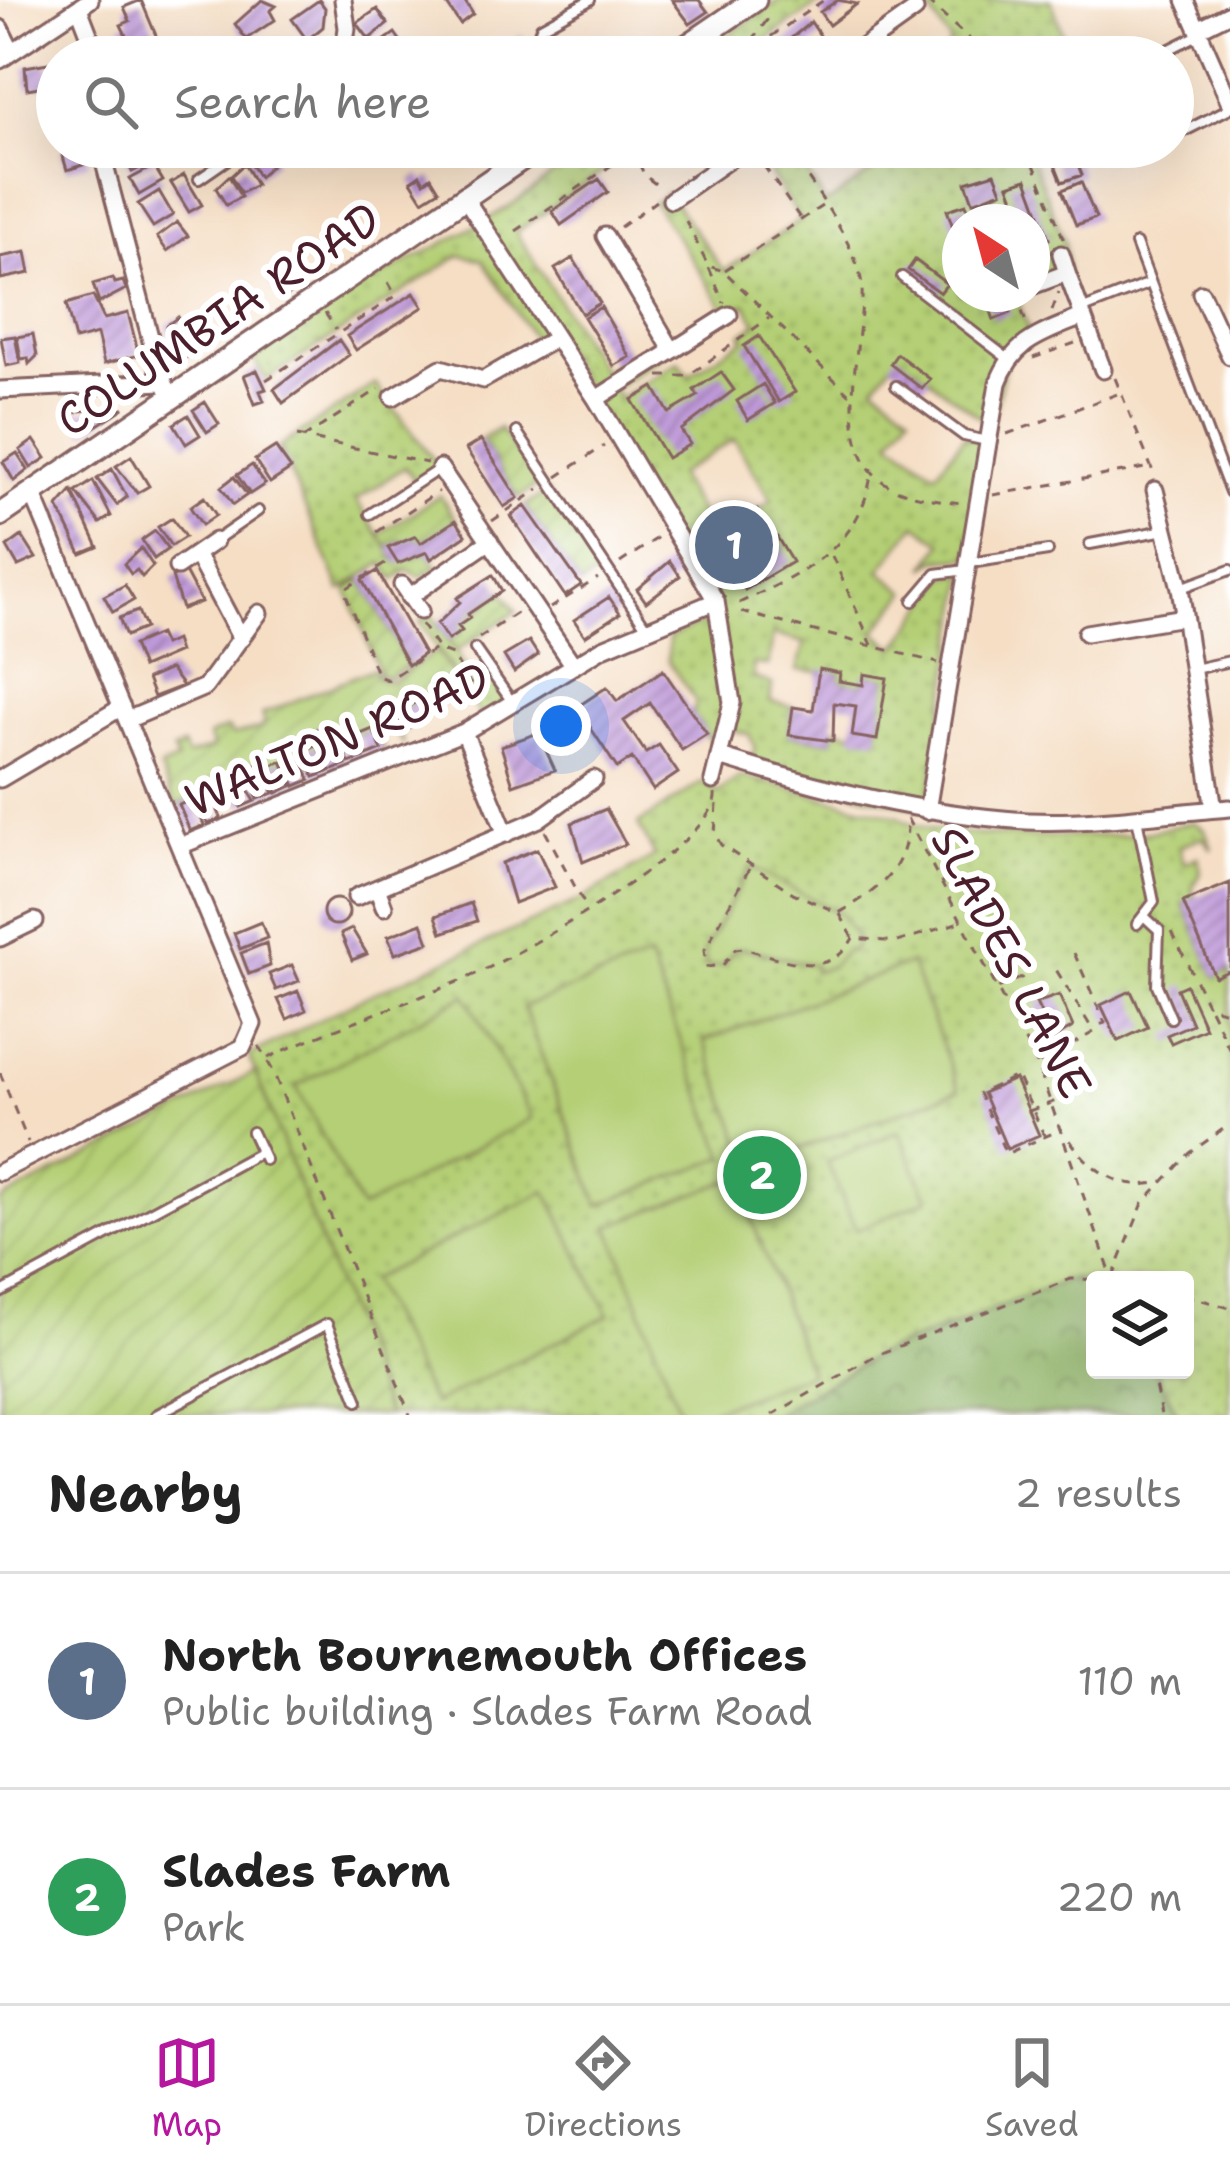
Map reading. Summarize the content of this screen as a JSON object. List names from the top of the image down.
{
  "streets": {
    "street": ["COLUMBIA ROAD", "WALTON ROAD"],
    "path": ["SLADES LANE"]
  },
  "north": "top left",
  "page": {
    "search": "Search here",
    "pins": ["1", "2"],
    "heading": ["Nearby", "2 results"],
    "list": [
      {
        "mark": "1",
        "name": "North Bournemouth Offices",
        "note": "Public building · Slades Farm Road",
        "value": "110 m"
      },
      {
        "mark": "2",
        "name": "Slades Farm",
        "note": "Park",
        "value": "220 m"
      }
    ],
    "nav": ["Map", "Directions", "Saved"]
  }
}
